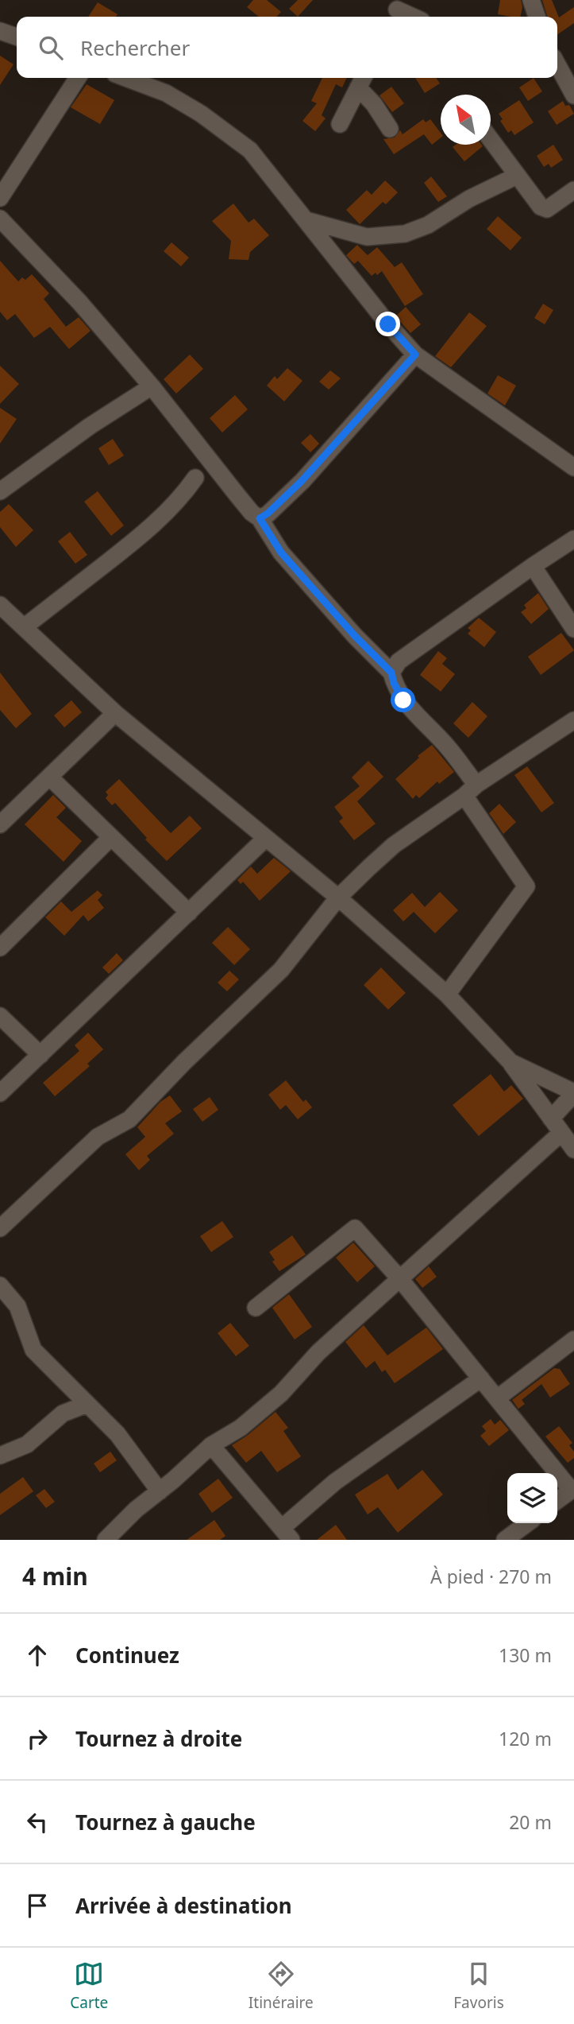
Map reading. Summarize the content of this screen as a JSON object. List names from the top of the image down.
{
  "north": "top left",
  "page": {
    "search": "Rechercher",
    "heading": ["4 min", "À pied · 270 m"],
    "list": [
      ["Continuez", "130 m"],
      ["Tournez à droite", "120 m"],
      ["Tournez à gauche", "20 m"],
      "Arrivée à destination"
    ],
    "nav": ["Carte", "Itinéraire", "Favoris"]
  }
}
